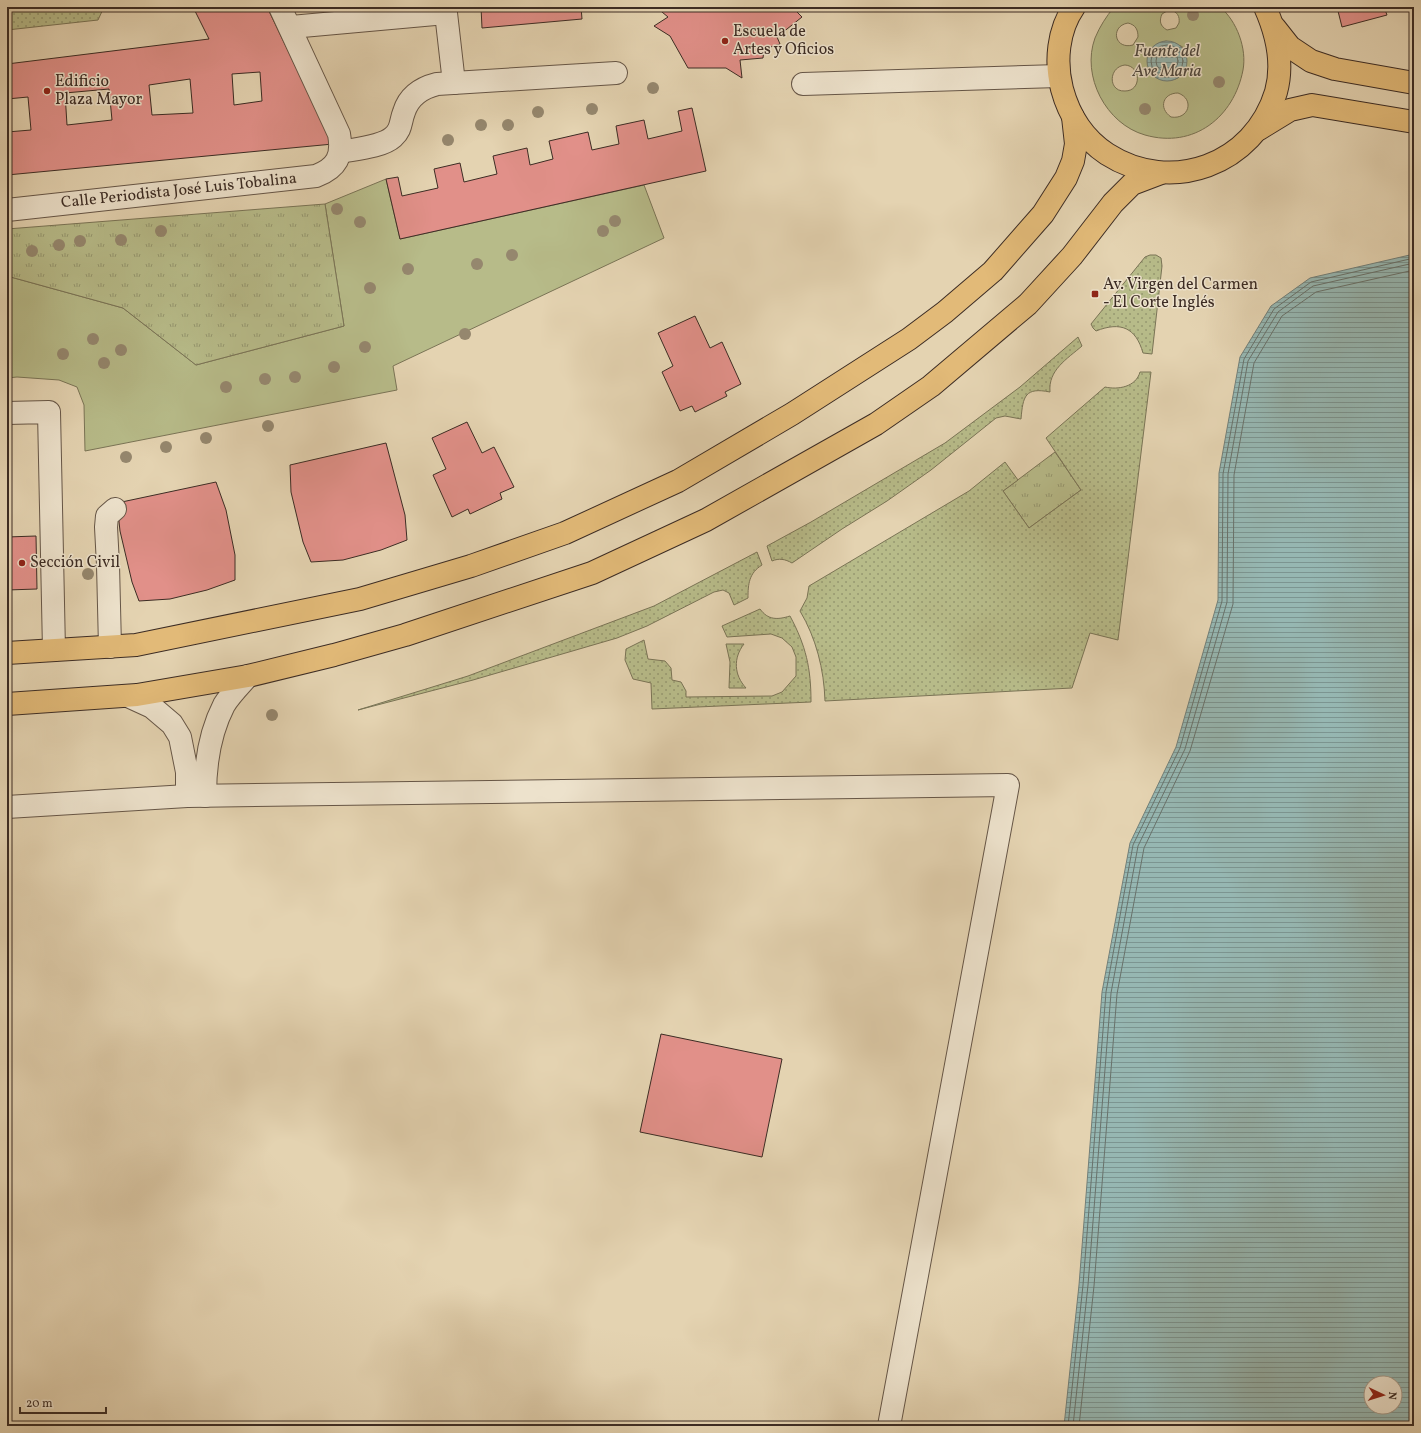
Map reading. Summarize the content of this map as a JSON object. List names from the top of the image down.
{
  "streets": {
    "street": ["Calle Periodista José Luis Tobalina"]
  },
  "water": ["Fuente del Ave Maria"],
  "places": {
    "other": ["Escuela de Artes y Oficios", "Edificio Plaza Mayor", "Sección Civil"],
    "transit": ["Av. Virgen del Carmen - El Corte Inglés"]
  },
  "scale_bar": "20 m",
  "north": "right"
}
